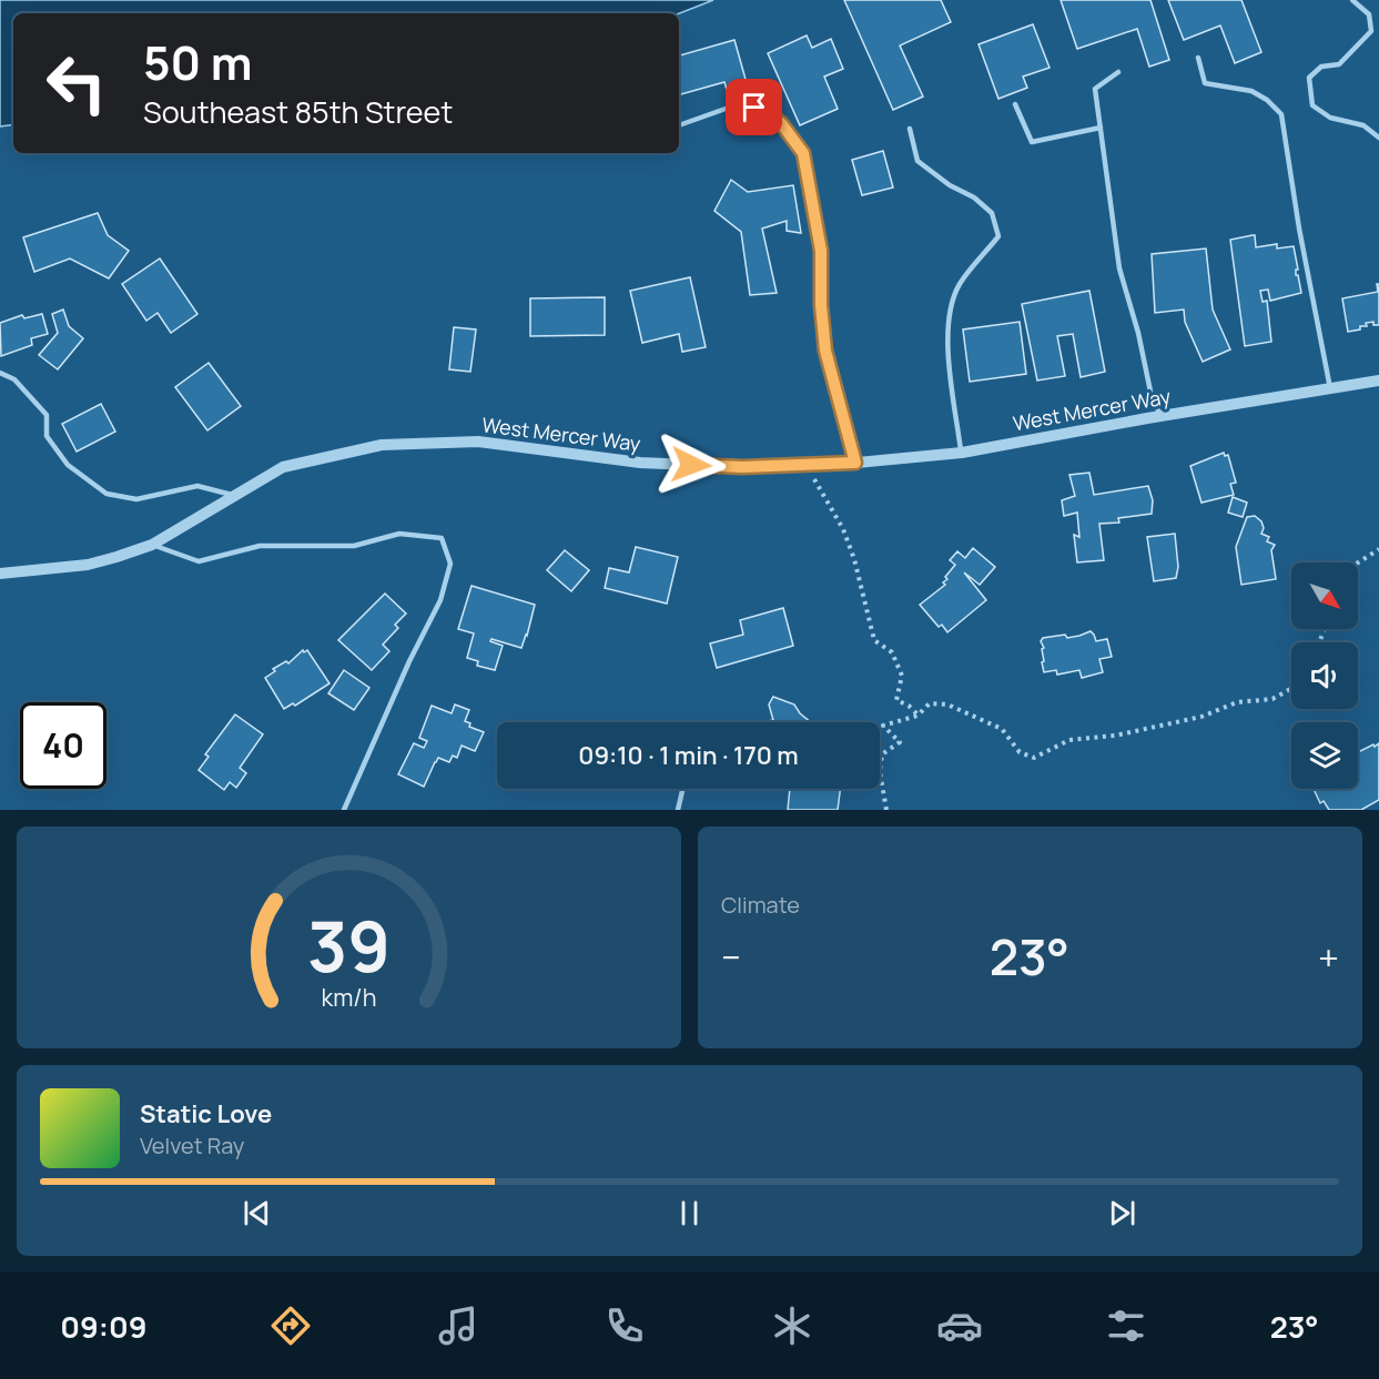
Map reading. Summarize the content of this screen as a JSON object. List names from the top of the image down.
{
  "streets": {
    "street": ["West Mercer Way"]
  },
  "north": "bottom right",
  "page": {
    "turn": ["50 m", "Southeast 85th Street"],
    "limit": "40",
    "trip": "09:10 · 1 min · 170 m",
    "tile": "Climate",
    "heat": ["−", "23°", "+"],
    "song": ["Static Love", "Velvet Ray"],
    "tabs": ["09:09", "23°"],
    "gauge": ["39", "km/h"]
  }
}
